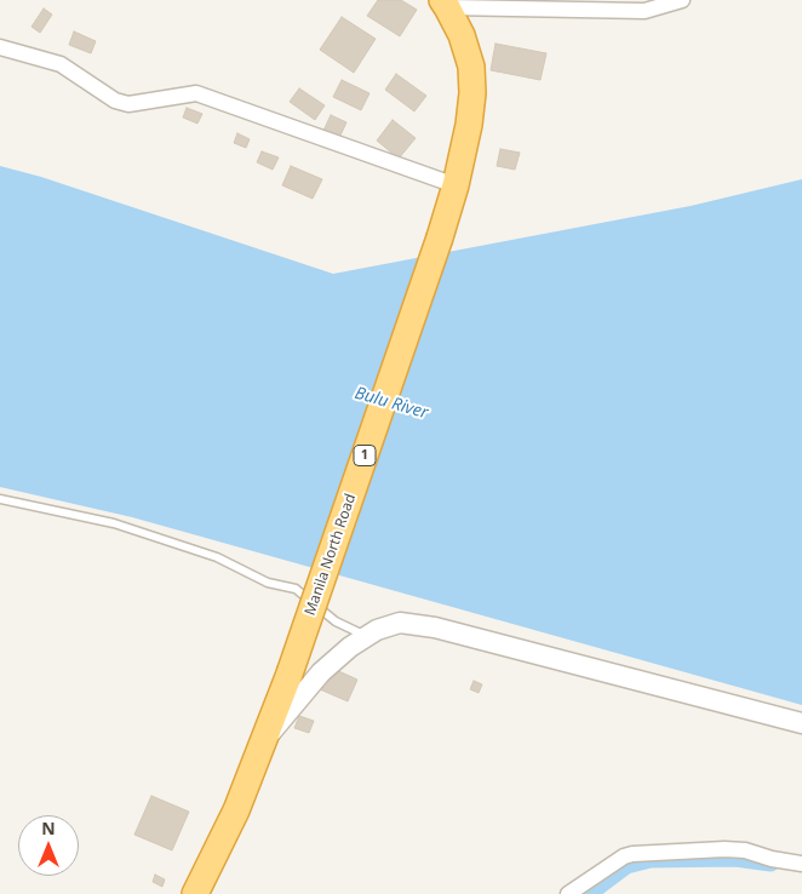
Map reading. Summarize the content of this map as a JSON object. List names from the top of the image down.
{
  "streets": {
    "highway": ["1", "Manila North Road"]
  },
  "water": ["Bulu River"],
  "north": "top"
}
